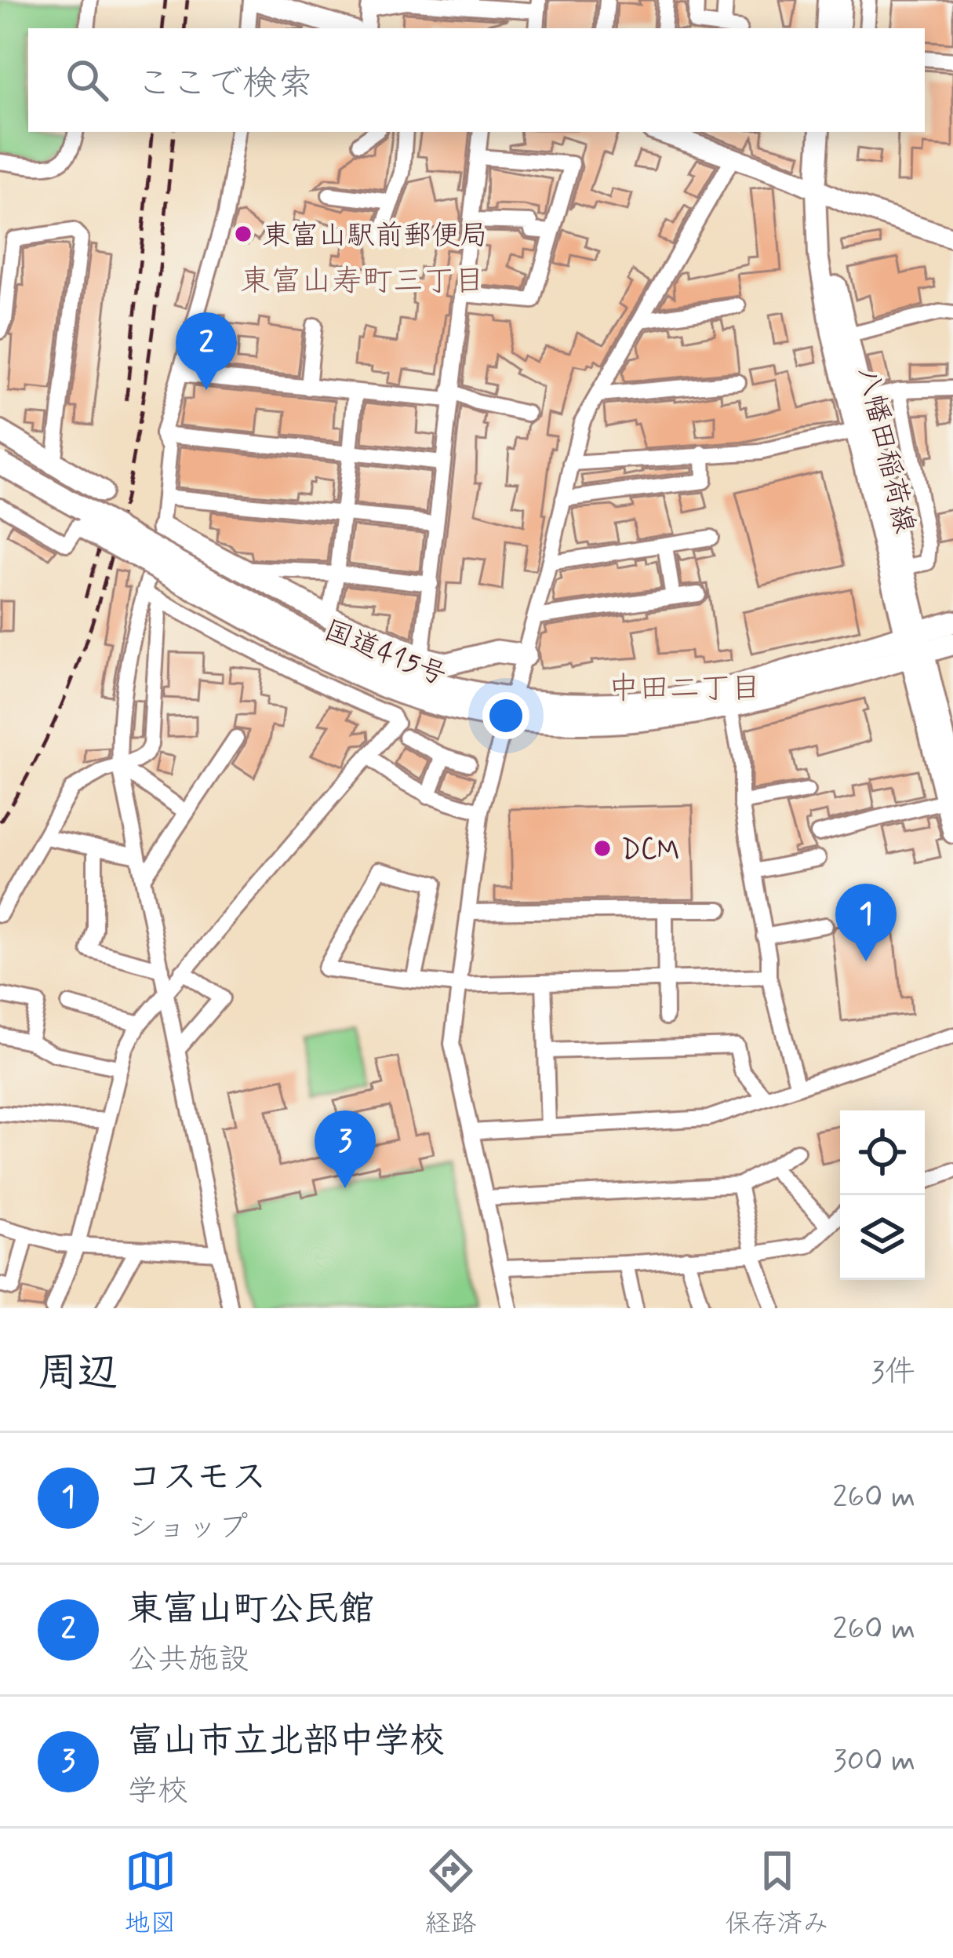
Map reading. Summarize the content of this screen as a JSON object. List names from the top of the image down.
{
  "streets": {
    "highway": ["国道415号"],
    "main road": ["八幡田稲荷線"]
  },
  "crossings": [
    ["八幡田稲荷線", "国道415号"]
  ],
  "districts": ["東富山寿町三丁目", "中田二丁目"],
  "places": ["東富山駅前郵便局", "DCM"],
  "page": {
    "search": "ここで検索",
    "pins": ["2", "1", "3"],
    "heading": ["周辺", "3件"],
    "list": [
      {
        "mark": "1",
        "name": "コスモス",
        "note": "ショップ",
        "value": "260 m"
      },
      {
        "mark": "2",
        "name": "東富山町公民館",
        "note": "公共施設",
        "value": "260 m"
      },
      {
        "mark": "3",
        "name": "富山市立北部中学校",
        "note": "学校",
        "value": "300 m"
      }
    ],
    "nav": ["地図", "経路", "保存済み"]
  }
}
